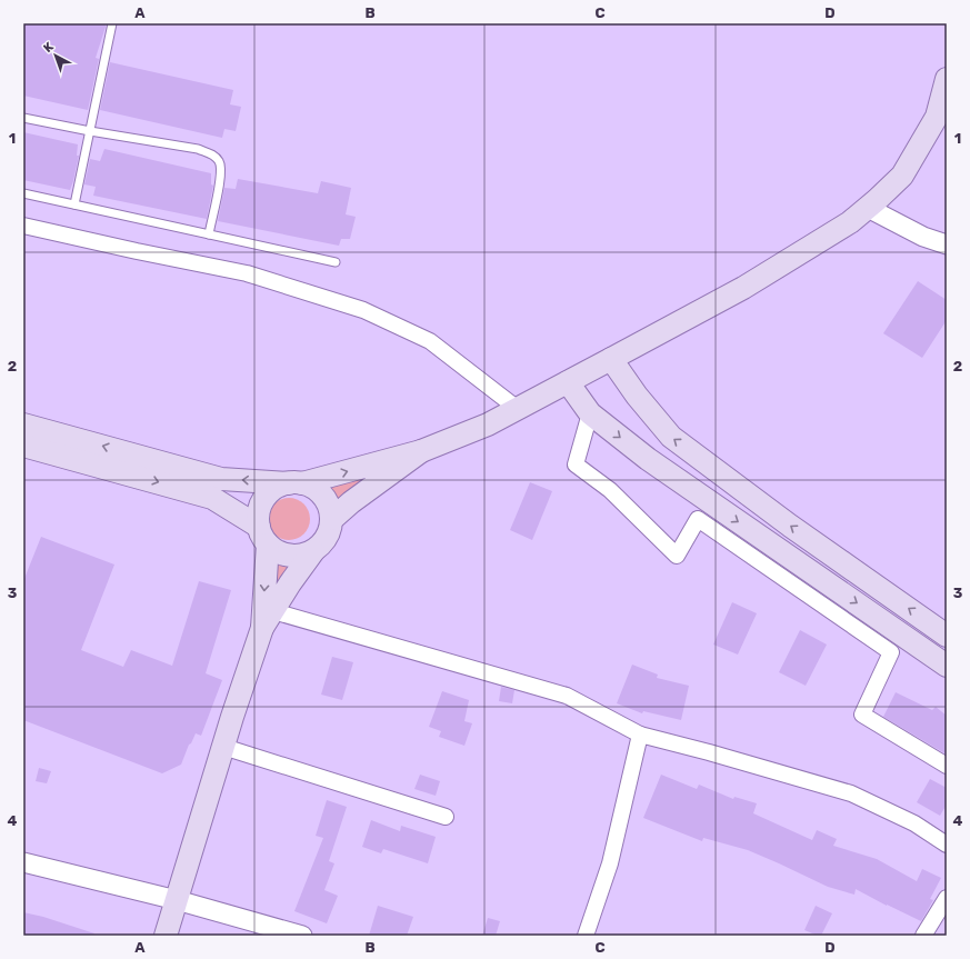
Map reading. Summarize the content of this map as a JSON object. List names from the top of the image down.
{
  "north": "top left",
  "grid": {
    "columns": [
      "A",
      "B",
      "C",
      "D"
    ],
    "rows": [
      "1",
      "2",
      "3",
      "4"
    ]
  }
}
